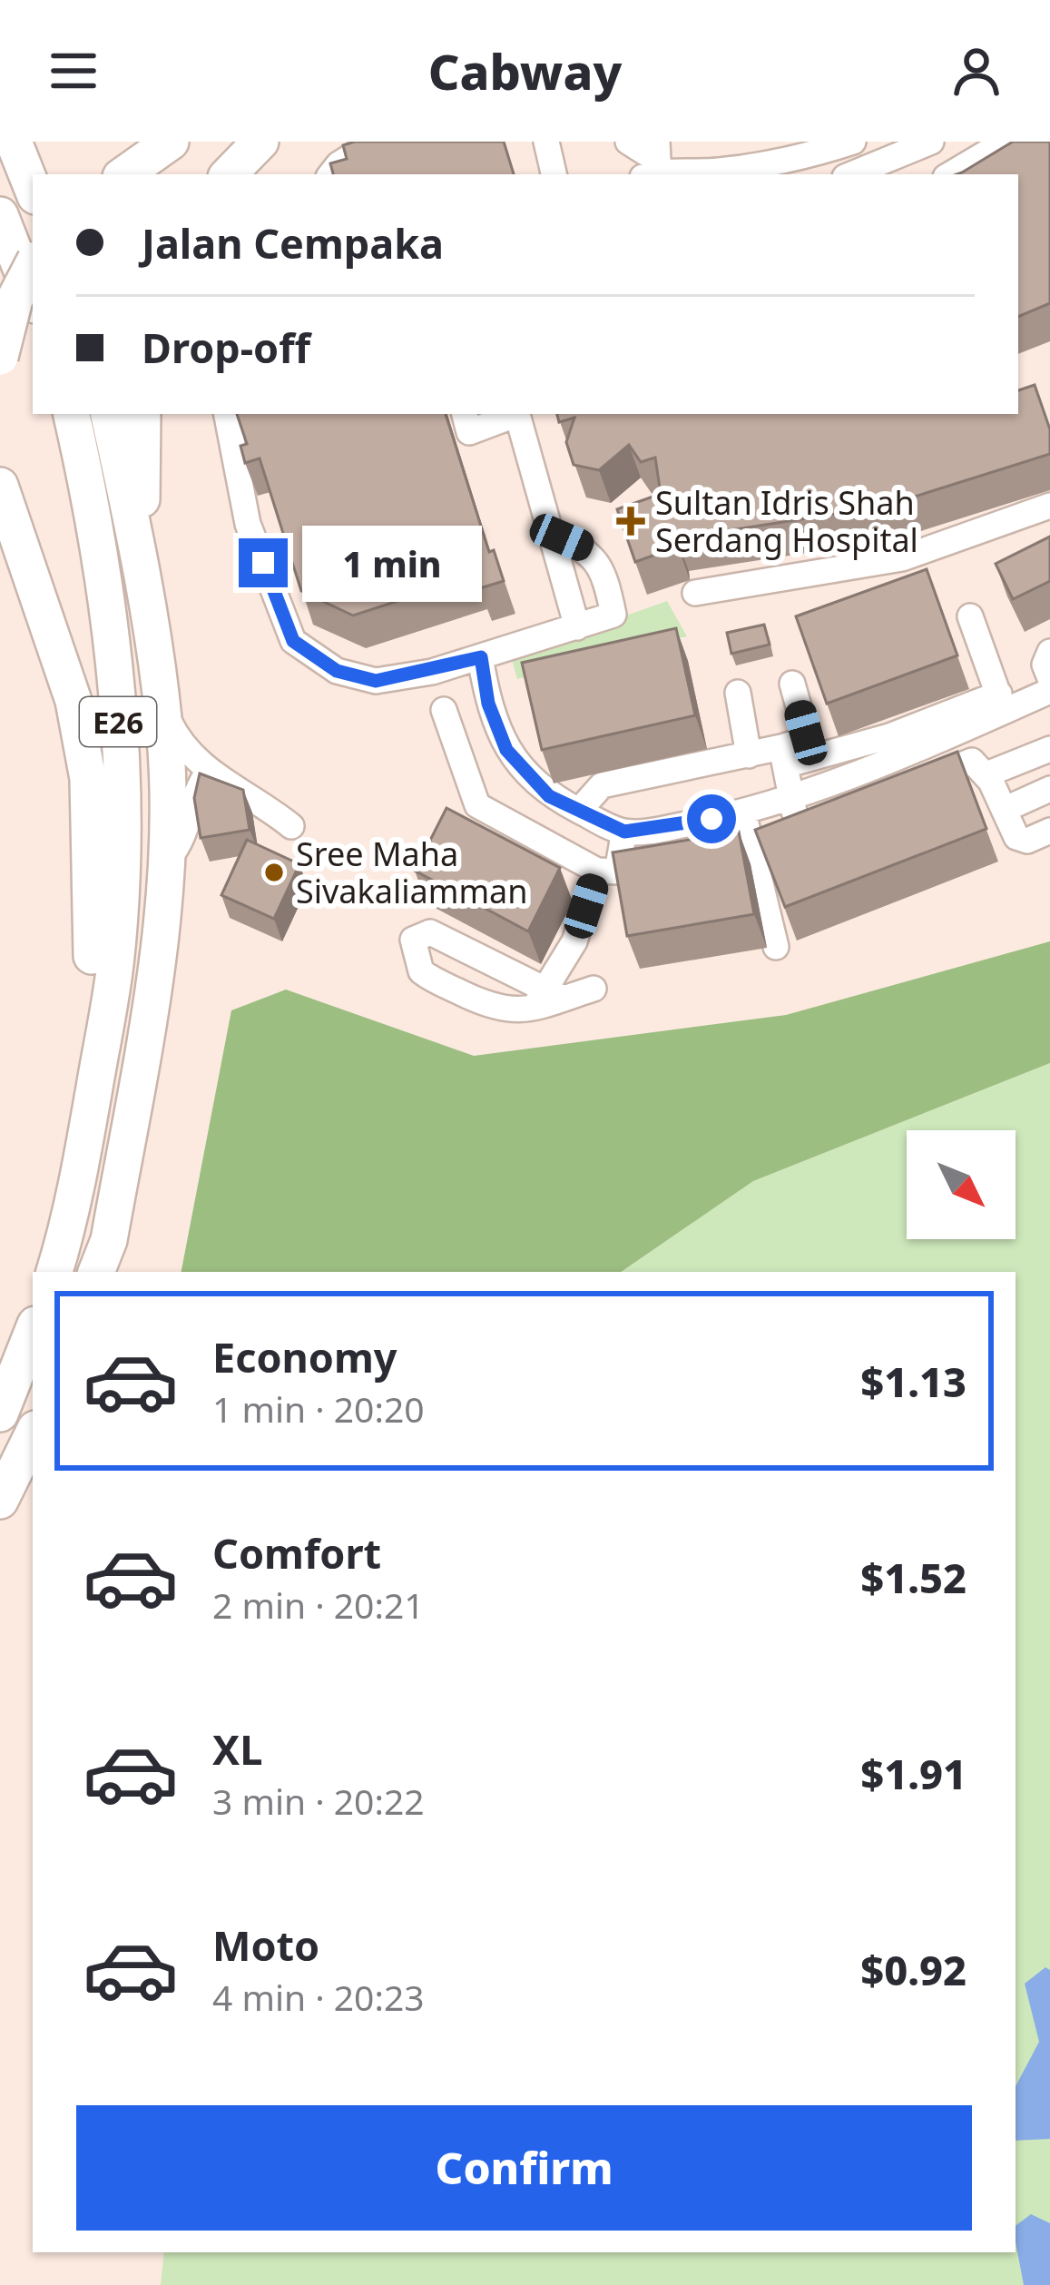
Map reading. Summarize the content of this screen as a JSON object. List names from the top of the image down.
{
  "streets": {
    "highway": ["E26"]
  },
  "places": {
    "health": ["Sultan Idris Shah Serdang Hospital"],
    "other": ["Sree Maha Sivakaliamman"]
  },
  "north": "bottom right",
  "page": {
    "header": "Cabway",
    "banner": ["Jalan Cempaka", "Drop-off"],
    "bubble": "1 min",
    "list": [
      {
        "name": "Economy",
        "note": "1 min · 20:20",
        "value": "$1.13"
      },
      {
        "name": "Comfort",
        "note": "2 min · 20:21",
        "value": "$1.52"
      },
      {
        "name": "XL",
        "note": "3 min · 20:22",
        "value": "$1.91"
      },
      {
        "name": "Moto",
        "note": "4 min · 20:23",
        "value": "$0.92"
      }
    ],
    "buttons": "Confirm"
  }
}
